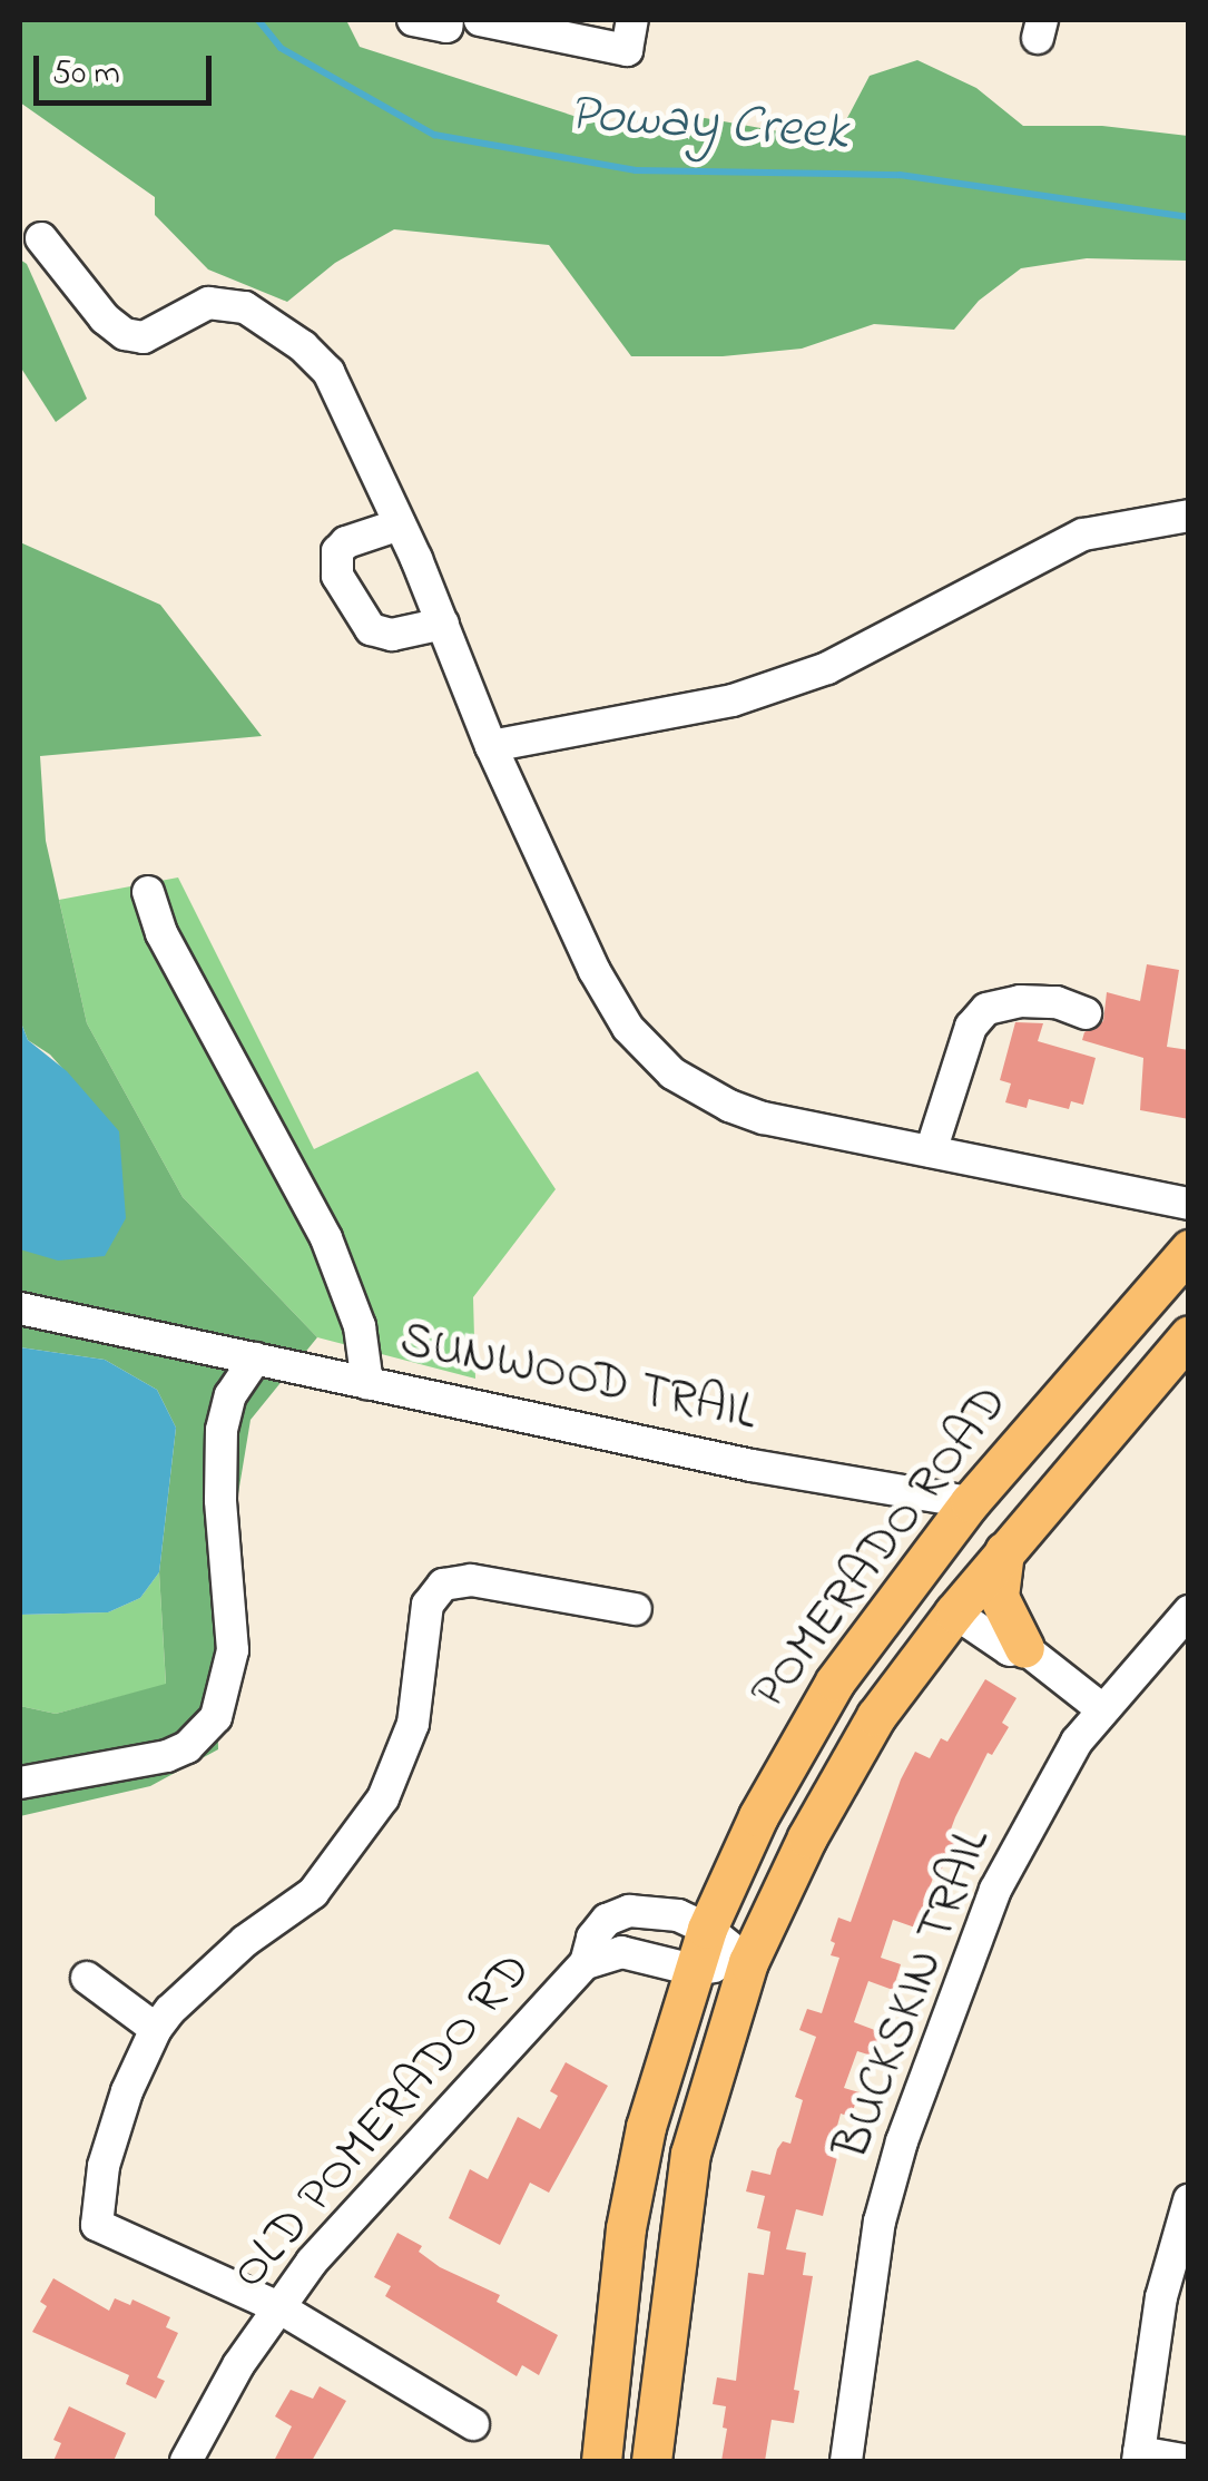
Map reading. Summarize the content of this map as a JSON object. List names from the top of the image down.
{
  "streets": {
    "main road": ["POMERADO ROAD"],
    "street": ["SUNWOOD TRAIL", "BUCKSKIN TRAIL", "OLD POMERADO RD"]
  },
  "crossings": [
    ["SUNWOOD TRAIL", "POMERADO ROAD"],
    ["POMERADO ROAD", "OLD POMERADO RD"]
  ],
  "water": ["Poway Creek"],
  "scale_bar": "50 m"
}
